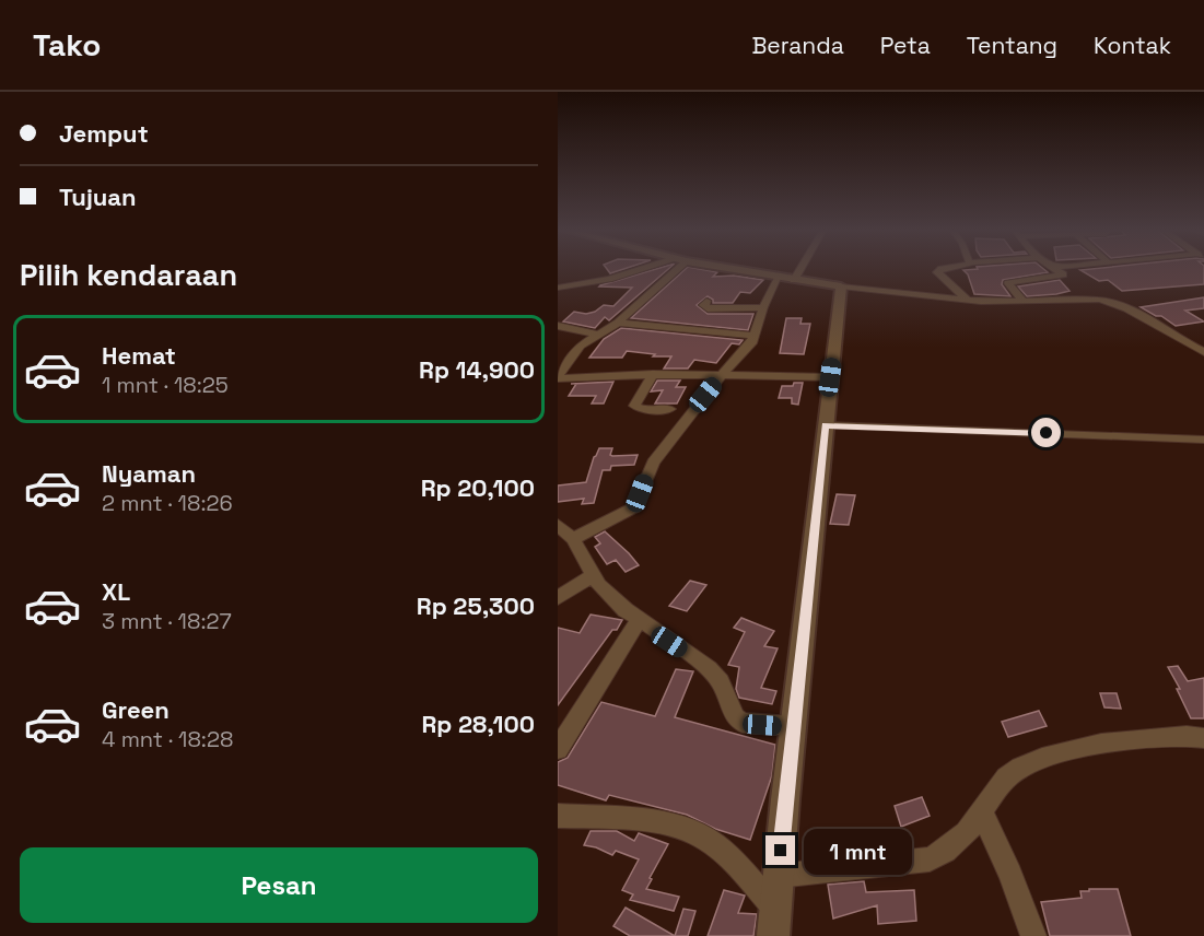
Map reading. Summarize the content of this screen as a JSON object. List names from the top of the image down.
{
  "page": {
    "header": "Tako",
    "nav": [
      "Beranda",
      "Peta",
      "Tentang",
      "Kontak"
    ],
    "banner": ["Jemput", "Tujuan"],
    "heading": "Pilih kendaraan",
    "list": [
      {
        "name": "Hemat",
        "note": "1 mnt · 18:25",
        "value": "Rp 14,900"
      },
      {
        "name": "Nyaman",
        "note": "2 mnt · 18:26",
        "value": "Rp 20,100"
      },
      {
        "name": "XL",
        "note": "3 mnt · 18:27",
        "value": "Rp 25,300"
      },
      {
        "name": "Green",
        "note": "4 mnt · 18:28",
        "value": "Rp 28,100"
      }
    ],
    "bubble": "1 mnt",
    "buttons": "Pesan"
  }
}
